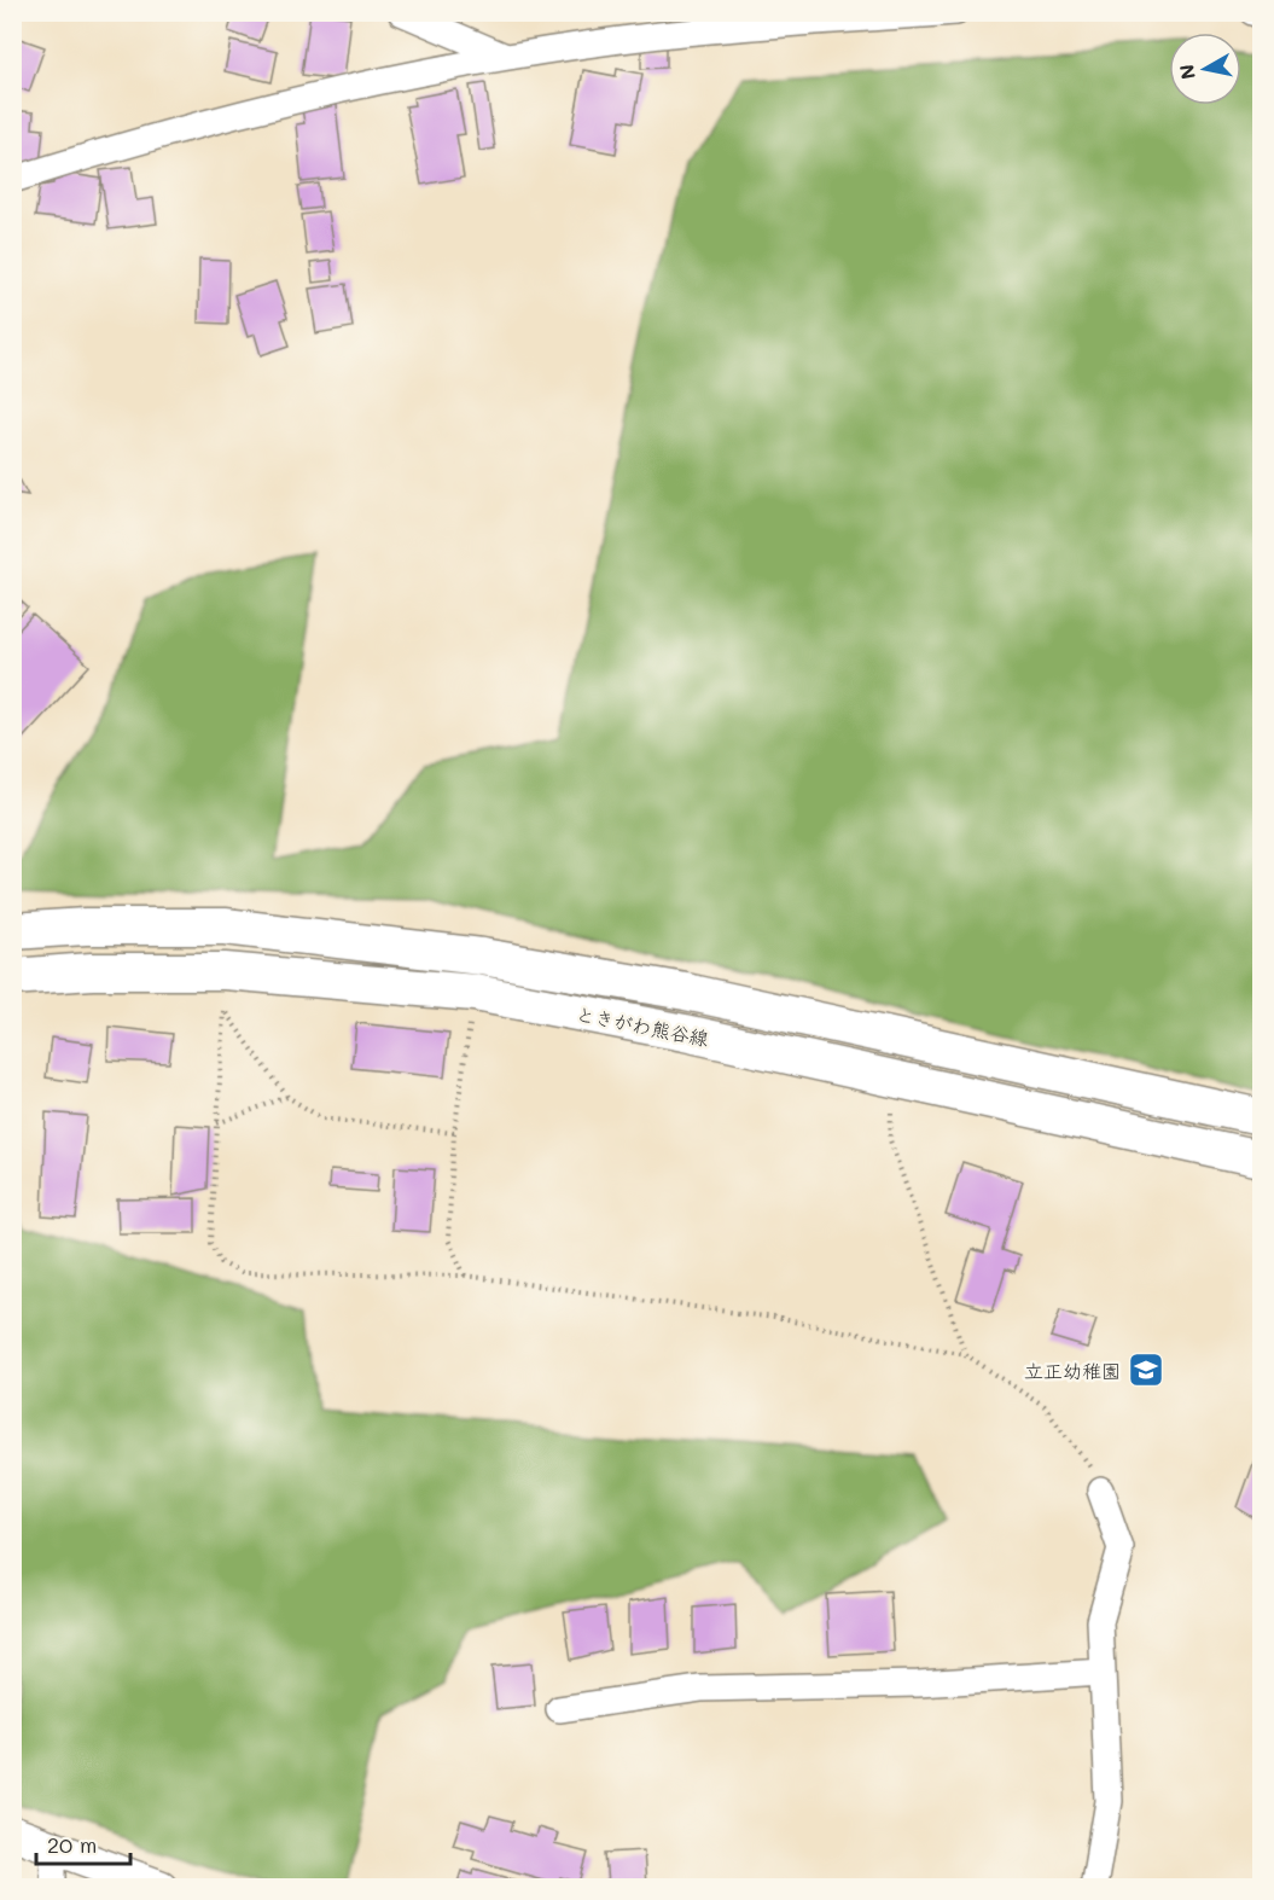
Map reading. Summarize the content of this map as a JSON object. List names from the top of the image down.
{
  "streets": {
    "main road": ["ときがわ熊谷線"]
  },
  "places": {
    "school or university": ["立正幼稚園"]
  },
  "scale_bar": "20 m",
  "north": "left"
}
